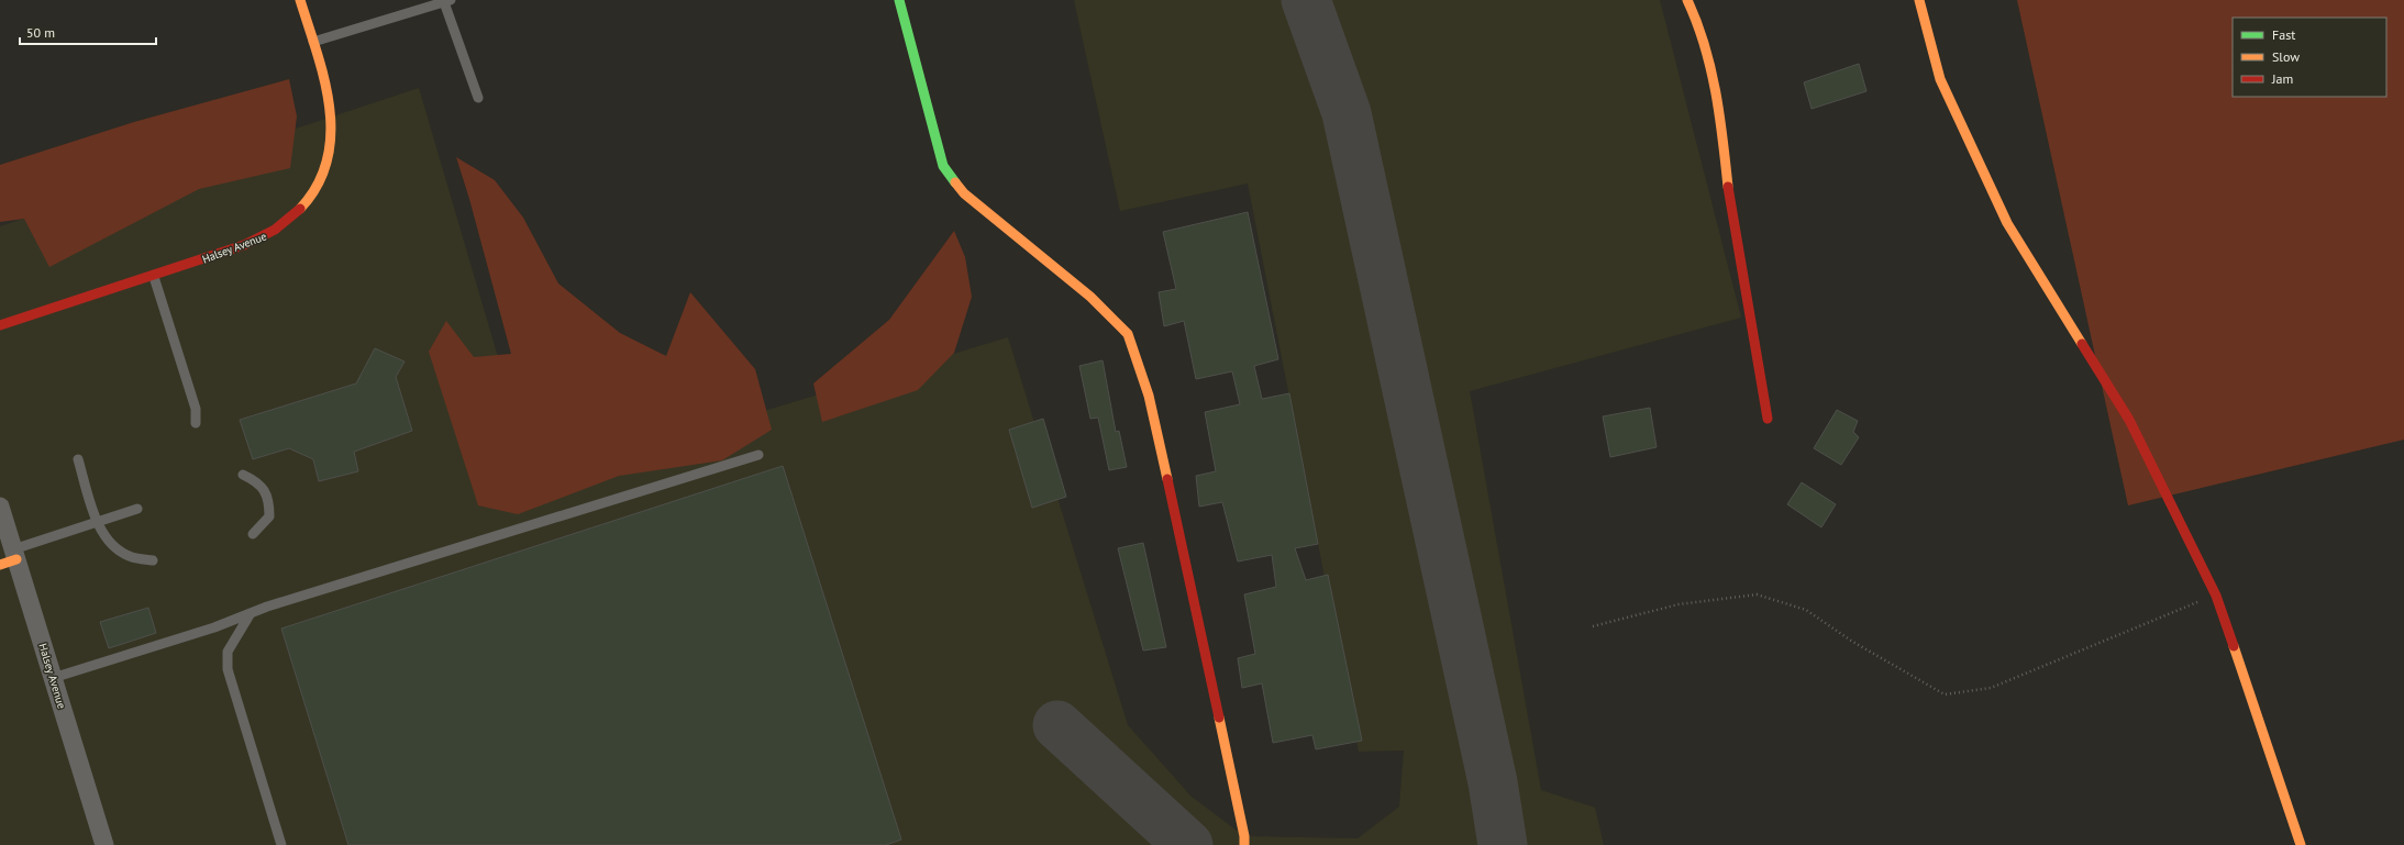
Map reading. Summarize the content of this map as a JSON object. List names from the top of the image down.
{
  "streets": {
    "street": ["Halsey Avenue"]
  },
  "legend": ["Fast", "Slow", "Jam"],
  "scale_bar": "50 m"
}
